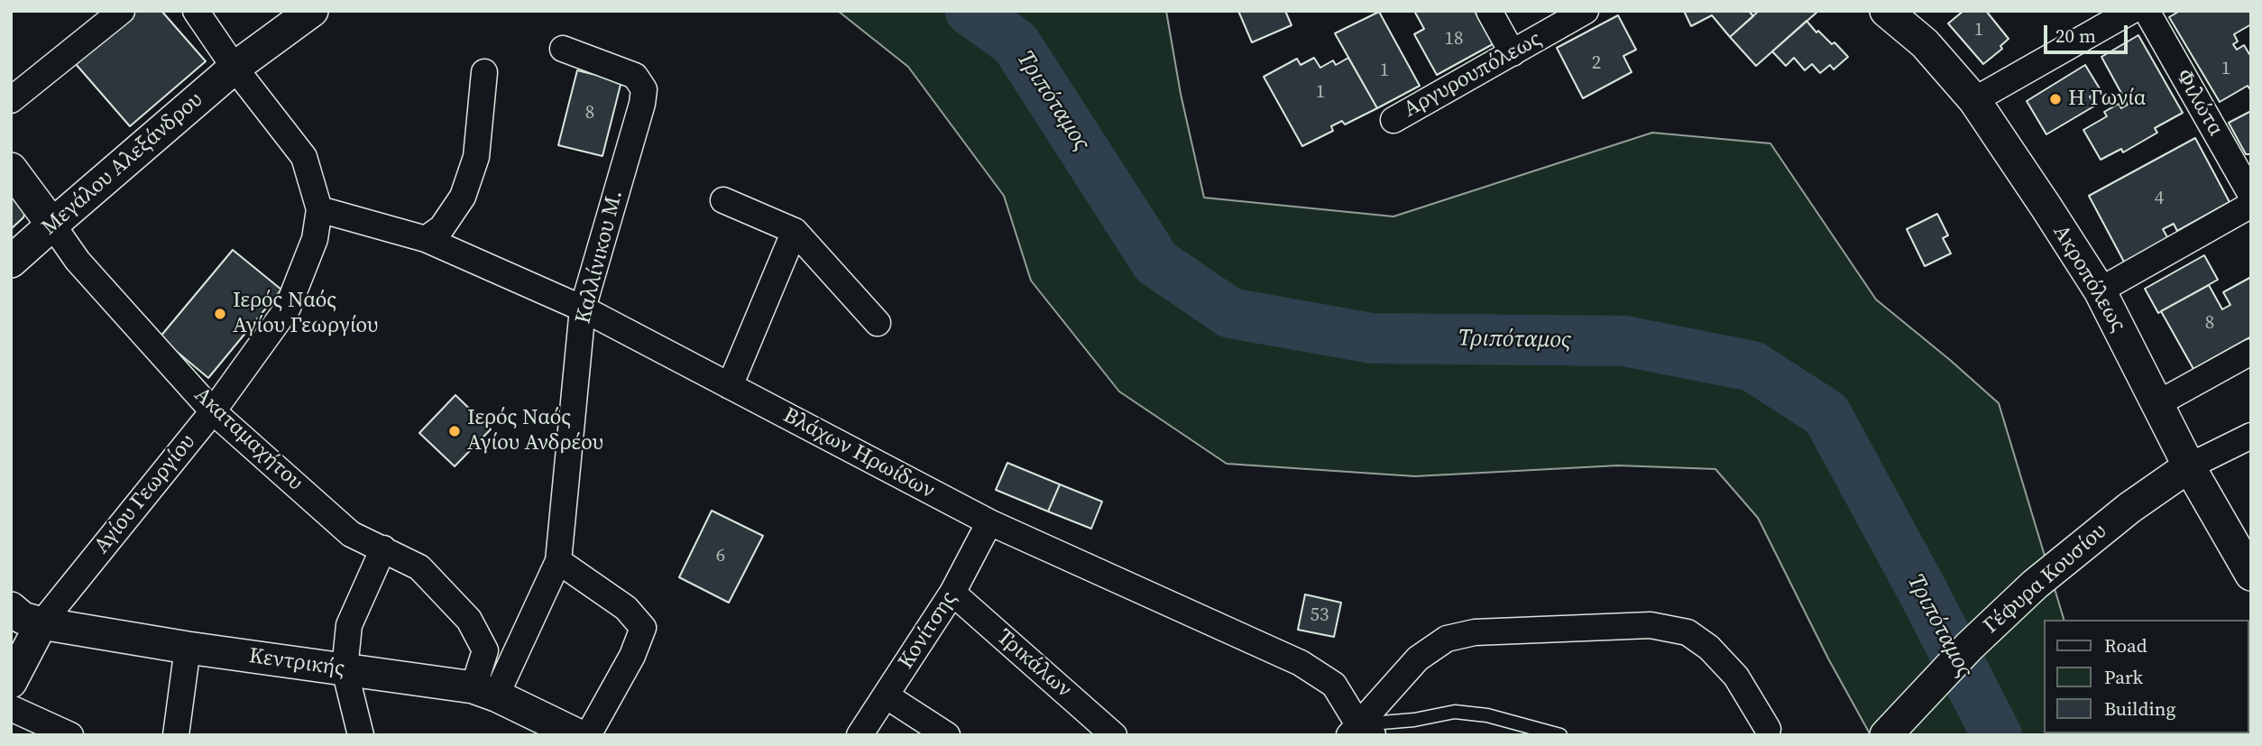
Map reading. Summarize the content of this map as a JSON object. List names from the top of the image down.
{
  "streets": {
    "street": [
      "Αργυρουπόλεως",
      "Φιλώτα",
      "Μεγάλου Αλεξάνδρου",
      "Καλλίνικου Μ.",
      "Ακροπόλεως",
      "Ακαταμαχήτου",
      "Βλάχων Ηρωίδων",
      "Αγίου Γεωργίου",
      "Γέφυρα Κουσίου",
      "Κονίτσης",
      "Κεντρικής",
      "Τρικάλων"
    ]
  },
  "crossings": [
    ["Μεγάλου Αλεξάνδρου", "Ακαταμαχήτου"],
    ["Μεγάλου Αλεξάνδρου", "Αγίου Γεωργίου"],
    ["Καλλίνικου Μ.", "Ακαταμαχήτου"],
    ["Καλλίνικου Μ.", "Βλάχων Ηρωίδων"],
    ["Καλλίνικου Μ.", "Κεντρικής"],
    ["Ακροπόλεως", "Γέφυρα Κουσίου"],
    ["Ακαταμαχήτου", "Αγίου Γεωργίου"],
    ["Ακαταμαχήτου", "Κεντρικής"],
    ["Βλάχων Ηρωίδων", "Αγίου Γεωργίου"],
    ["Βλάχων Ηρωίδων", "Κονίτσης"],
    ["Αγίου Γεωργίου", "Κεντρικής"],
    ["Κονίτσης", "Τρικάλων"]
  ],
  "water": ["Τριπόταμος"],
  "places": ["Η Γωνία", "Ιερός Ναός Αγίου Γεωργίου", "Ιερός Ναός Αγίου Ανδρέου"],
  "house_numbers": [
    "1",
    "18",
    "2",
    "1",
    "1",
    "1",
    "8",
    "4",
    "8",
    "6",
    "53"
  ],
  "legend": ["Road", "Park", "Building"],
  "scale_bar": "20 m"
}
